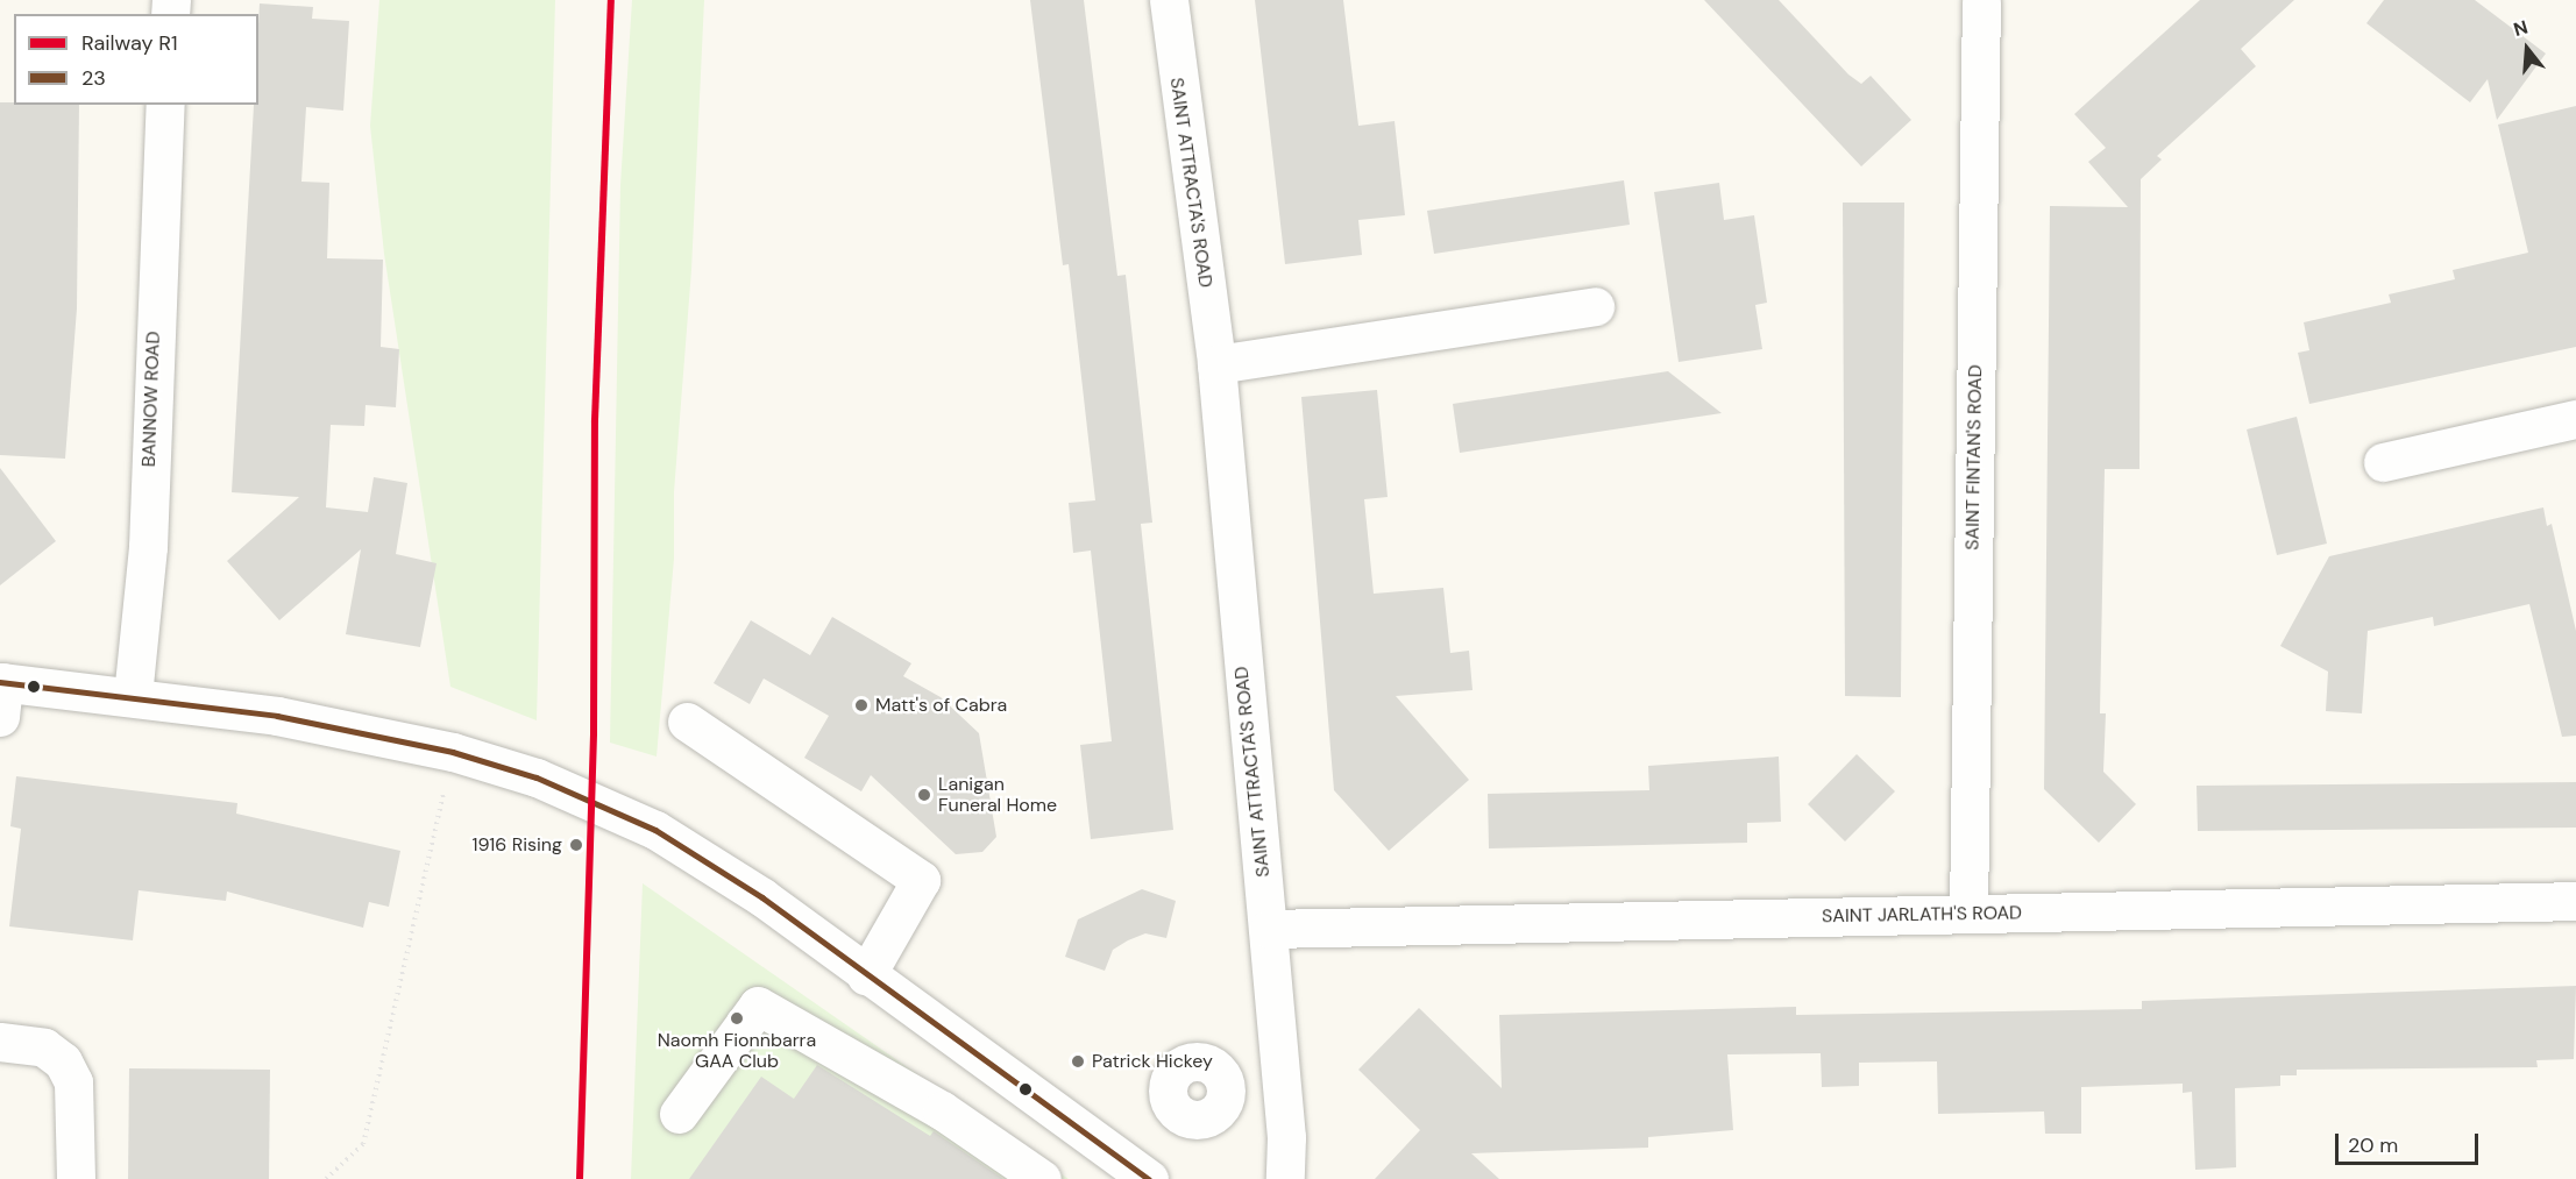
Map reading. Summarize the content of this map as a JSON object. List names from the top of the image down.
{
  "streets": {
    "street": [
      "SAINT ATTRACTA'S ROAD",
      "BANNOW ROAD",
      "SAINT FINTAN'S ROAD",
      "SAINT JARLATH'S ROAD"
    ]
  },
  "crossings": [
    ["SAINT ATTRACTA'S ROAD", "SAINT JARLATH'S ROAD"],
    ["SAINT FINTAN'S ROAD", "SAINT JARLATH'S ROAD"]
  ],
  "places": [
    "Matt's of Cabra",
    "Lanigan Funeral Home",
    "1916 Rising",
    "Naomh Fionnbarra GAA Club",
    "Patrick Hickey"
  ],
  "lines": ["rail line R1", "transit line 23"],
  "legend": ["Railway R1", "23"],
  "scale_bar": "20 m",
  "north": "top"
}
